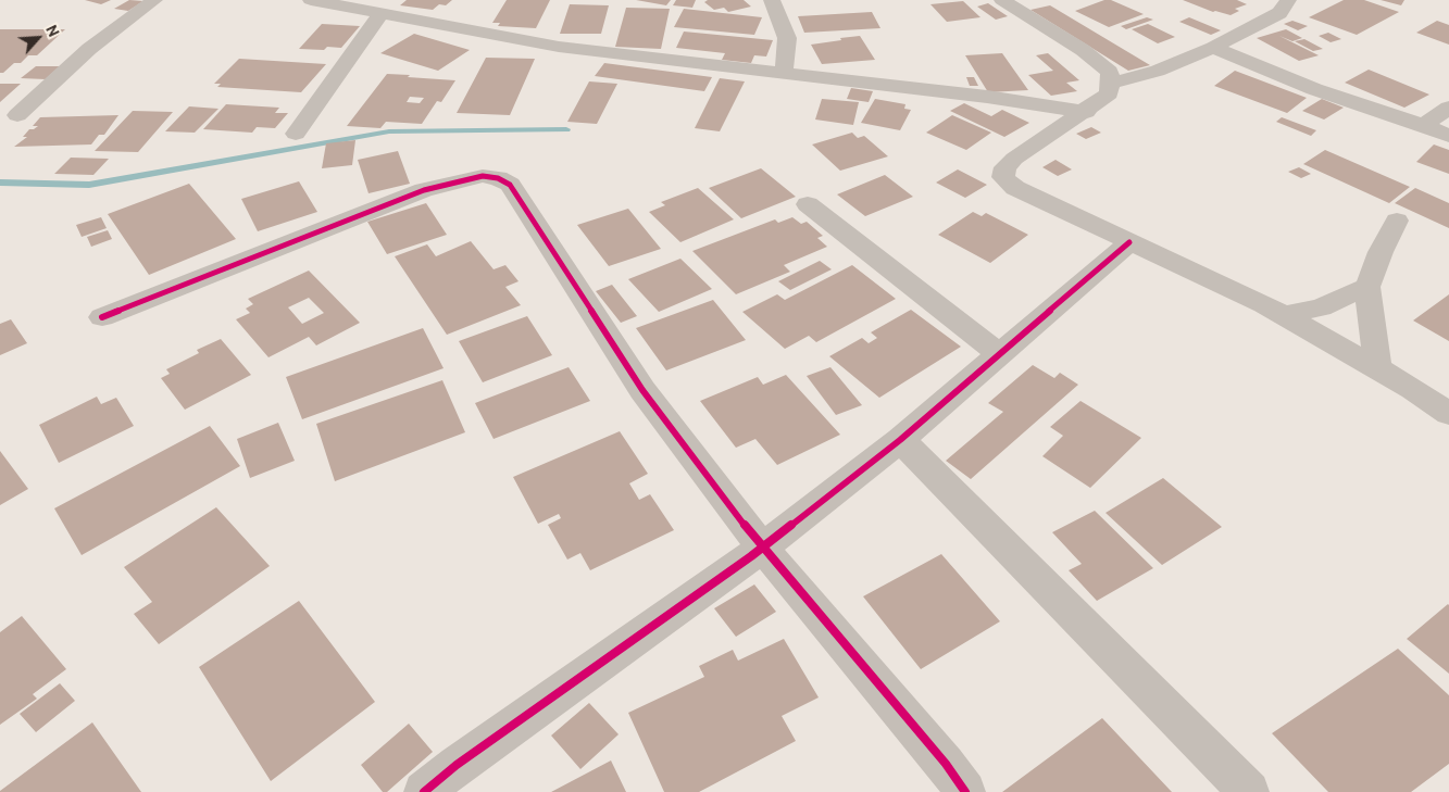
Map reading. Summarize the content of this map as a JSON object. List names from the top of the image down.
{
  "north": "top right"
}
